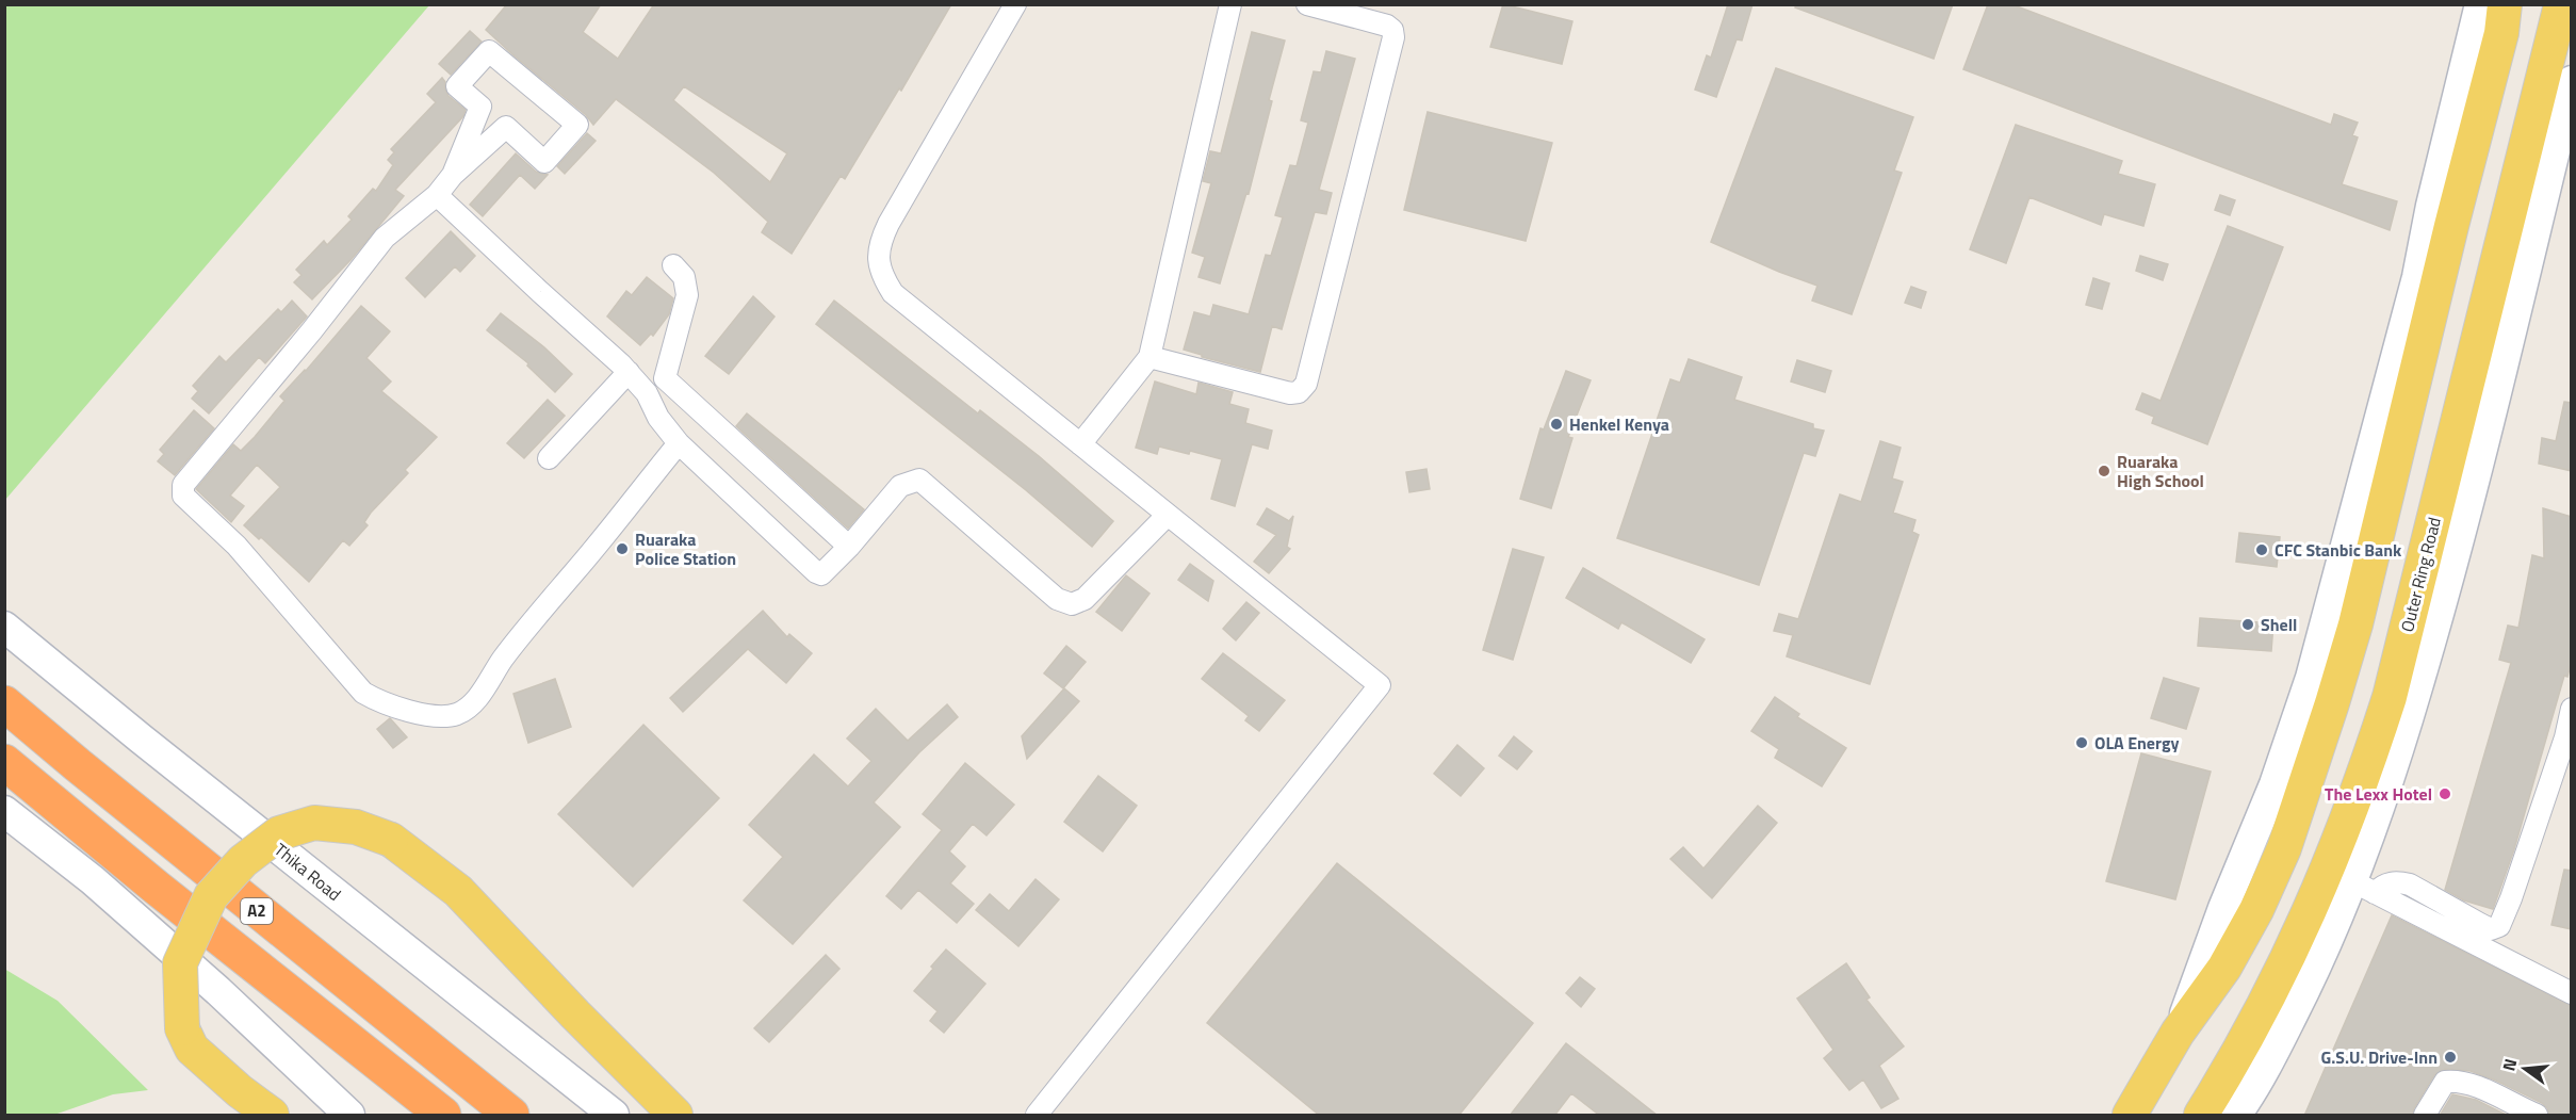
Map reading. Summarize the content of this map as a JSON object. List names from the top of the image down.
{
  "streets": {
    "highway": ["A2"],
    "main road": ["Outer Ring Road", "Thika Road"]
  },
  "places": [
    "Henkel Kenya",
    "Ruaraka High School",
    "Ruaraka Police Station",
    "CFC Stanbic Bank",
    "Shell",
    "OLA Energy",
    "The Lexx Hotel",
    "G.S.U. Drive-Inn"
  ],
  "north": "left"
}
